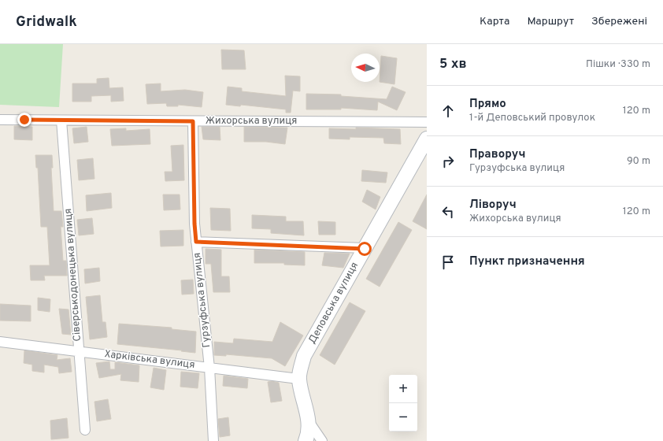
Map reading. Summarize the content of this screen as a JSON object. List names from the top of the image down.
{
  "streets": {
    "main road": ["Деповська вулиця"],
    "street": [
      "Жихорська вулиця",
      "Сіверськодонецька вулиця",
      "Гурзуфська вулиця",
      "Харківська вулиця"
    ]
  },
  "crossings": [
    ["Жихорська вулиця", "Сіверськодонецька вулиця"],
    ["Жихорська вулиця", "Гурзуфська вулиця"],
    ["Сіверськодонецька вулиця", "Харківська вулиця"],
    ["Гурзуфська вулиця", "Харківська вулиця"],
    ["Деповська вулиця", "Харківська вулиця"]
  ],
  "north": "left",
  "page": {
    "header": "Gridwalk",
    "nav": ["Карта", "Маршрут", "Збережені"],
    "heading": ["5 хв", "Пішки · 330 m"],
    "list": [
      ["Прямо", "1-й Деповський провулок", "120 m"],
      ["Праворуч", "Гурзуфська вулиця", "90 m"],
      ["Ліворуч", "Жихорська вулиця", "120 m"],
      "Пункт призначення"
    ],
    "map_buttons": ["+", "−"]
  }
}
